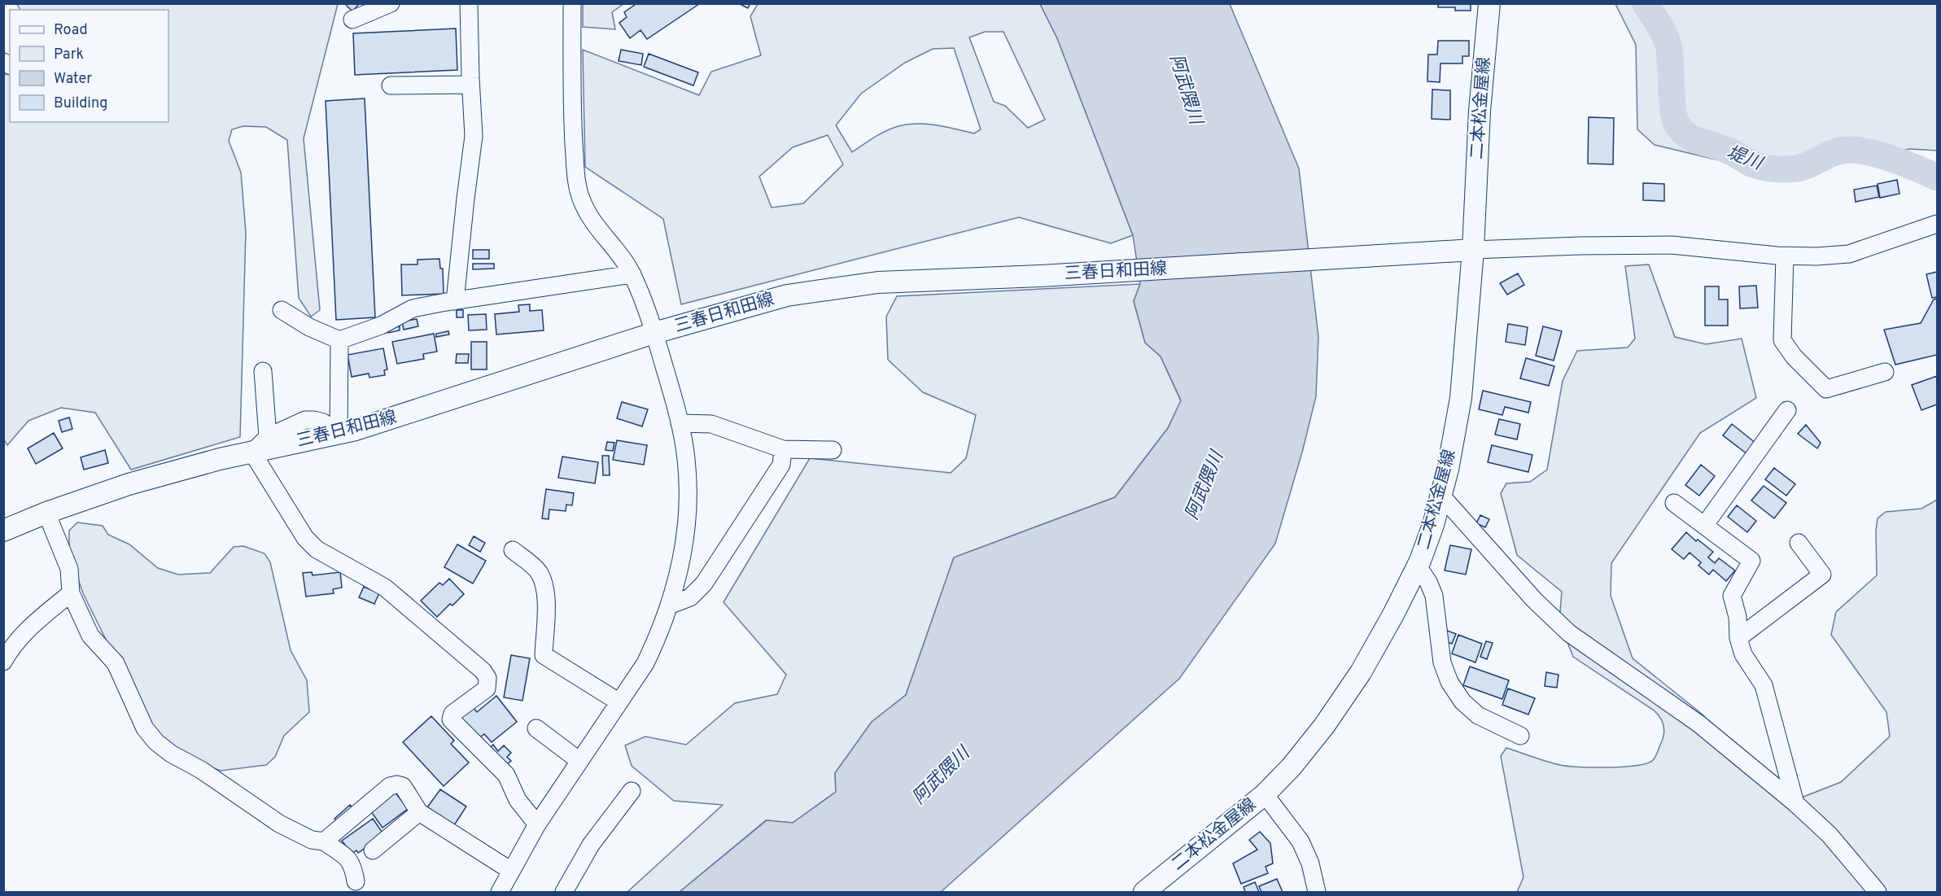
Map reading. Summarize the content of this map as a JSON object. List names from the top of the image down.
{
  "streets": {
    "main road": ["二本松金屋線", "三春日和田線"]
  },
  "crossings": [
    ["二本松金屋線", "三春日和田線"]
  ],
  "water": ["阿武隈川", "堤川"],
  "legend": [
    "Road",
    "Park",
    "Water",
    "Building"
  ]
}
